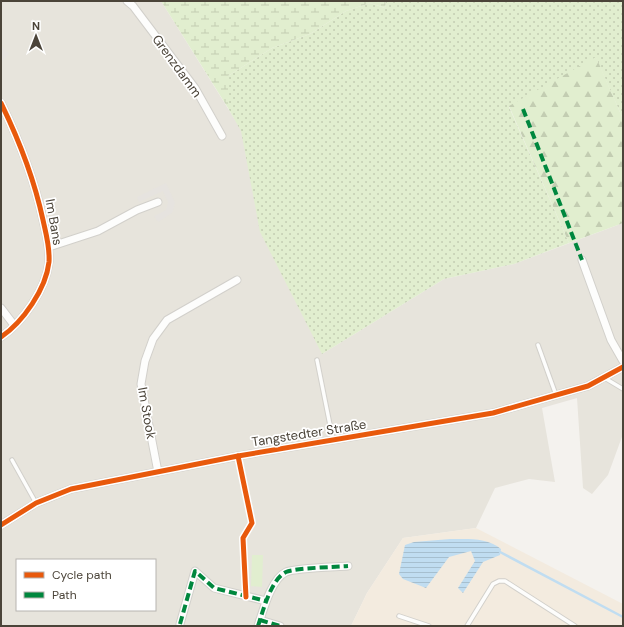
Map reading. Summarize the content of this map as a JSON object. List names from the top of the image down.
{
  "streets": {
    "street": [
      "Grenzdamm",
      "Im Bans",
      "Im Stook",
      "Tangstedter Straße"
    ]
  },
  "crossings": [
    ["Im Stook", "Tangstedter Straße"]
  ],
  "legend": ["Cycle path", "Path"],
  "north": "top"
}
